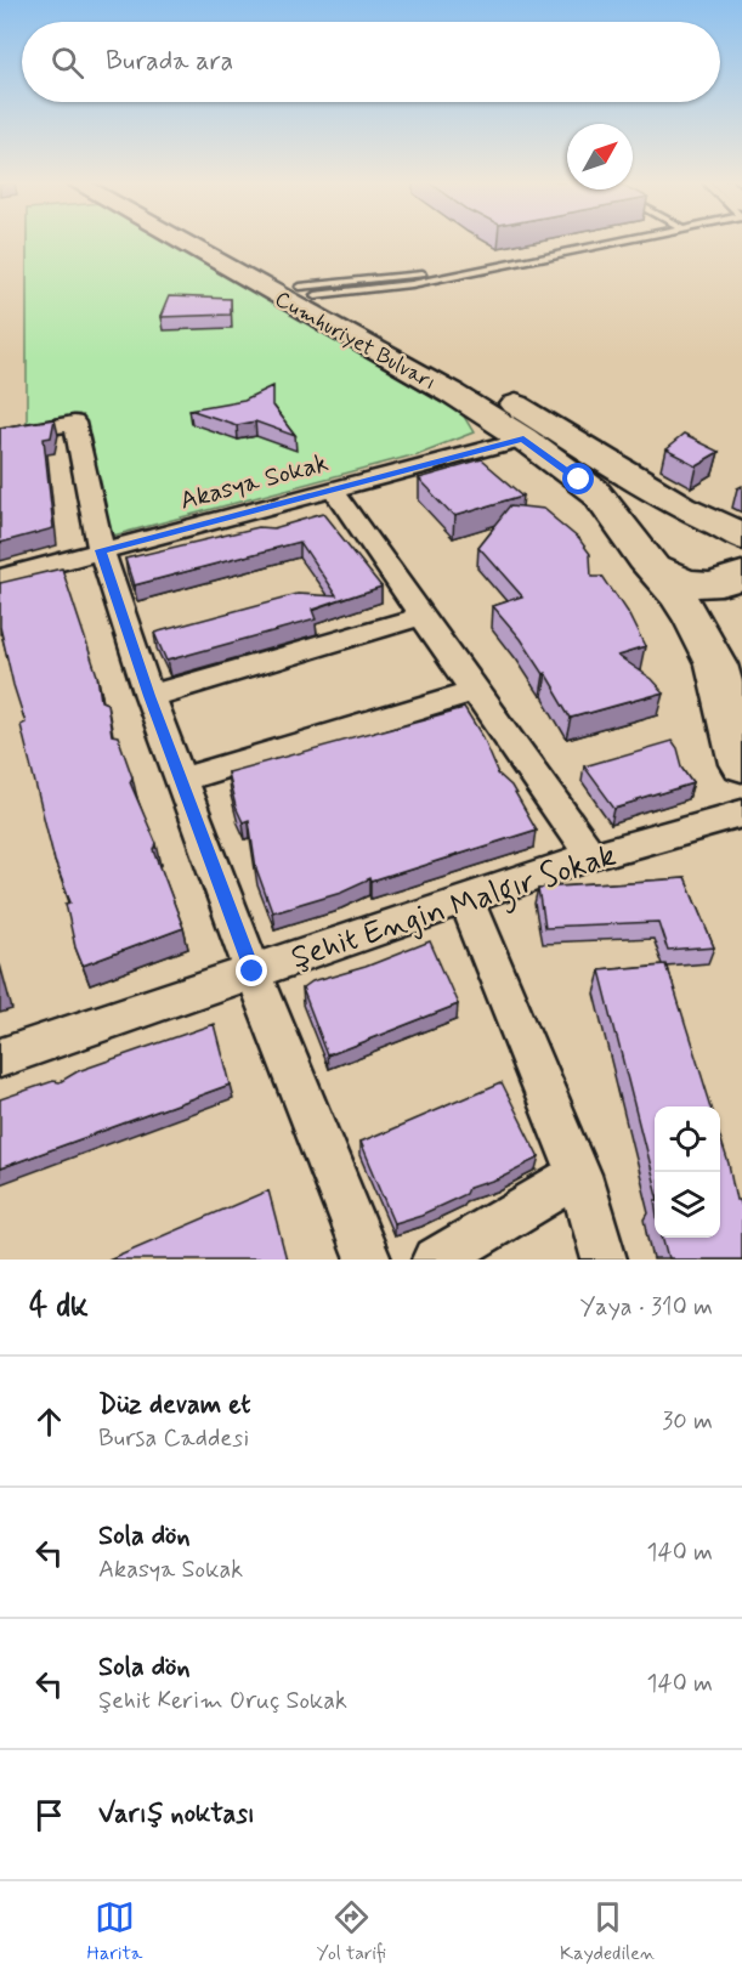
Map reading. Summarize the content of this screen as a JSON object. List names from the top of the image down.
{
  "streets": {
    "main road": ["Cumhuriyet Bulvarı"],
    "street": ["Akasya Sokak", "Şehit Engin Malgır Sokak"]
  },
  "crossings": [
    ["Cumhuriyet Bulvarı", "Akasya Sokak"]
  ],
  "north": "top right",
  "page": {
    "search": "Burada ara",
    "heading": ["4 dk", "Yaya · 310 m"],
    "list": [
      ["Düz devam et", "Bursa Caddesi", "30 m"],
      ["Sola dön", "Akasya Sokak", "140 m"],
      ["Sola dön", "Şehit Kerim Oruç Sokak", "140 m"],
      "Varış noktası"
    ],
    "nav": ["Harita", "Yol tarifi", "Kaydedilen"]
  }
}
